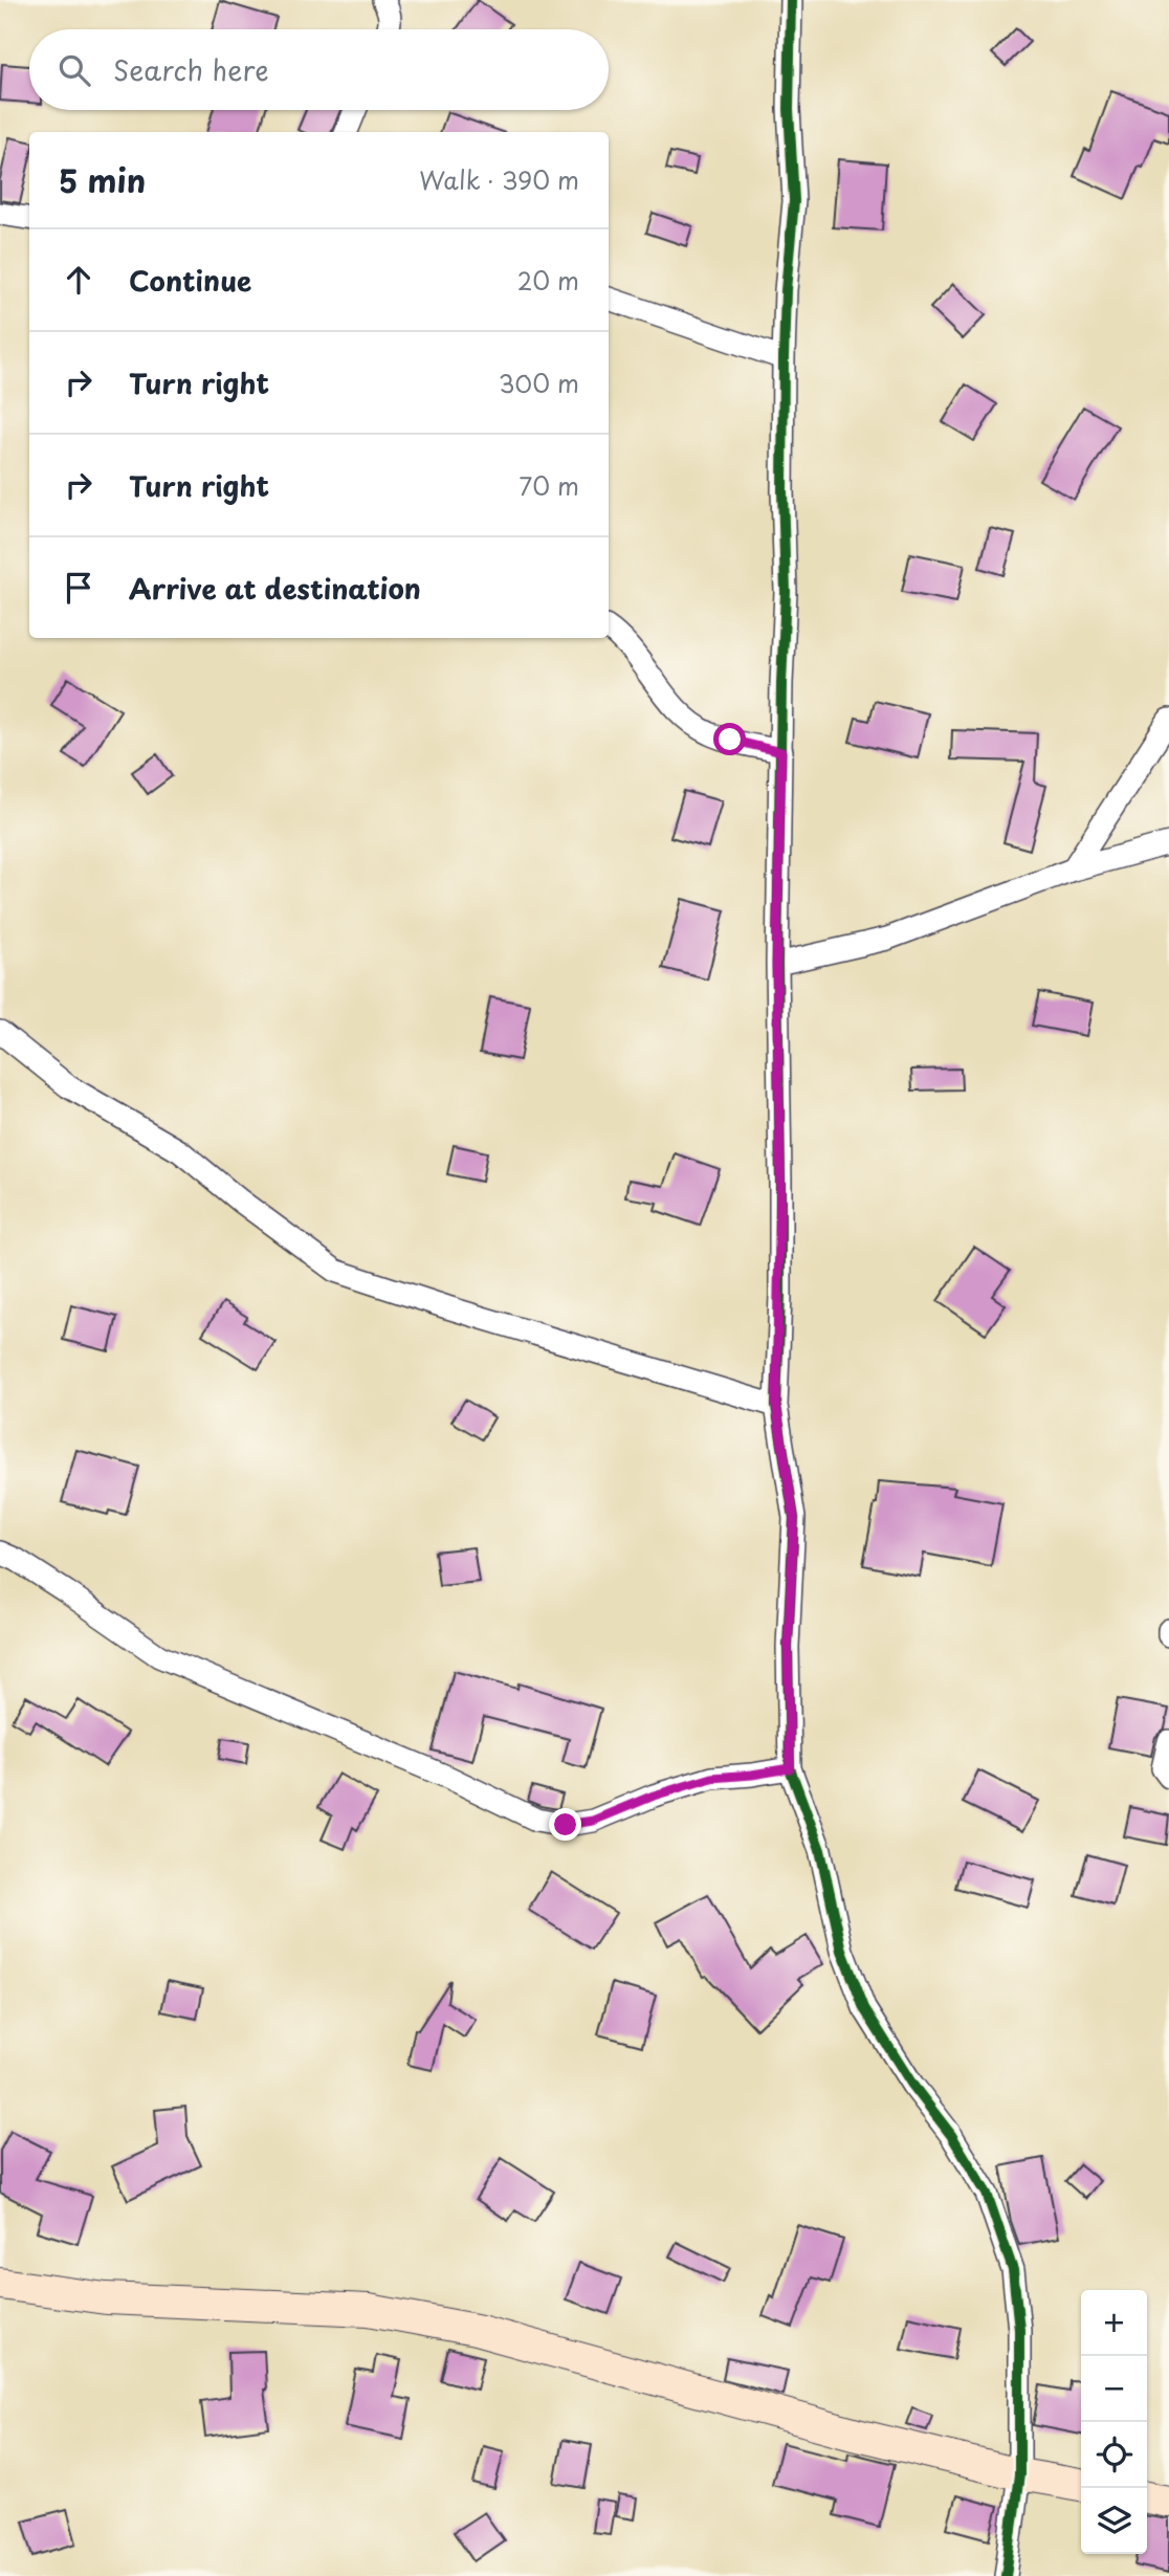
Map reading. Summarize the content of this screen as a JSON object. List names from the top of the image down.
{
  "page": {
    "search": "Search here",
    "heading": ["5 min", "Walk · 390 m"],
    "list": [
      ["Continue", "20 m"],
      ["Turn right", "300 m"],
      ["Turn right", "70 m"],
      "Arrive at destination"
    ],
    "map_buttons": ["+", "−"]
  }
}
